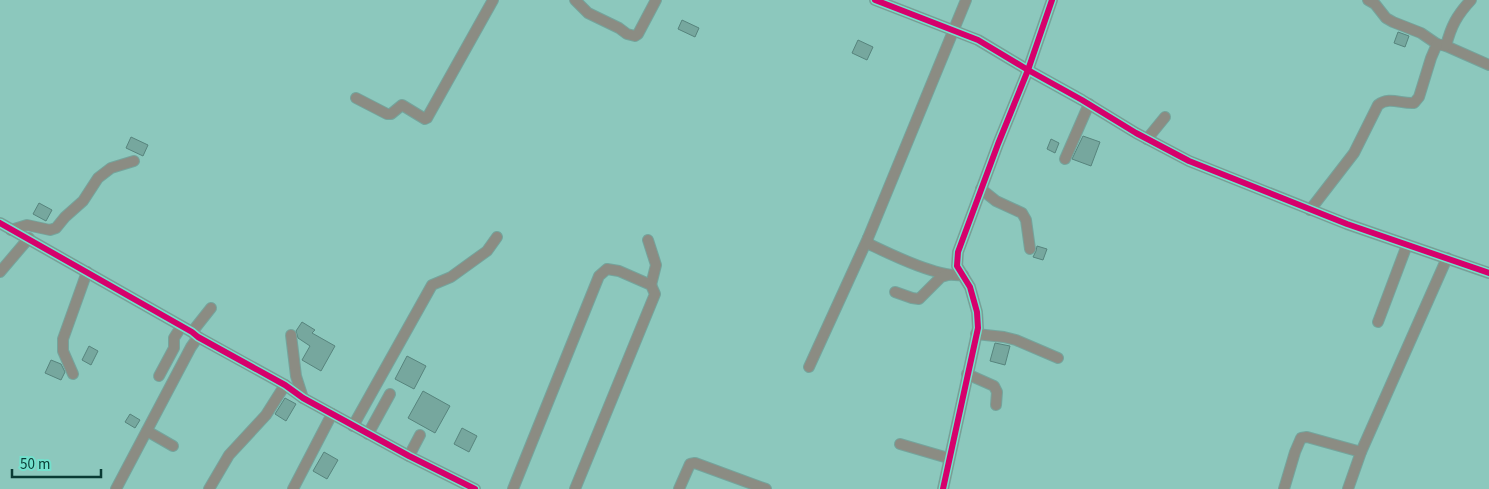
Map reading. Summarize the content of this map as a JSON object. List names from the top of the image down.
{
  "scale_bar": "50 m"
}
